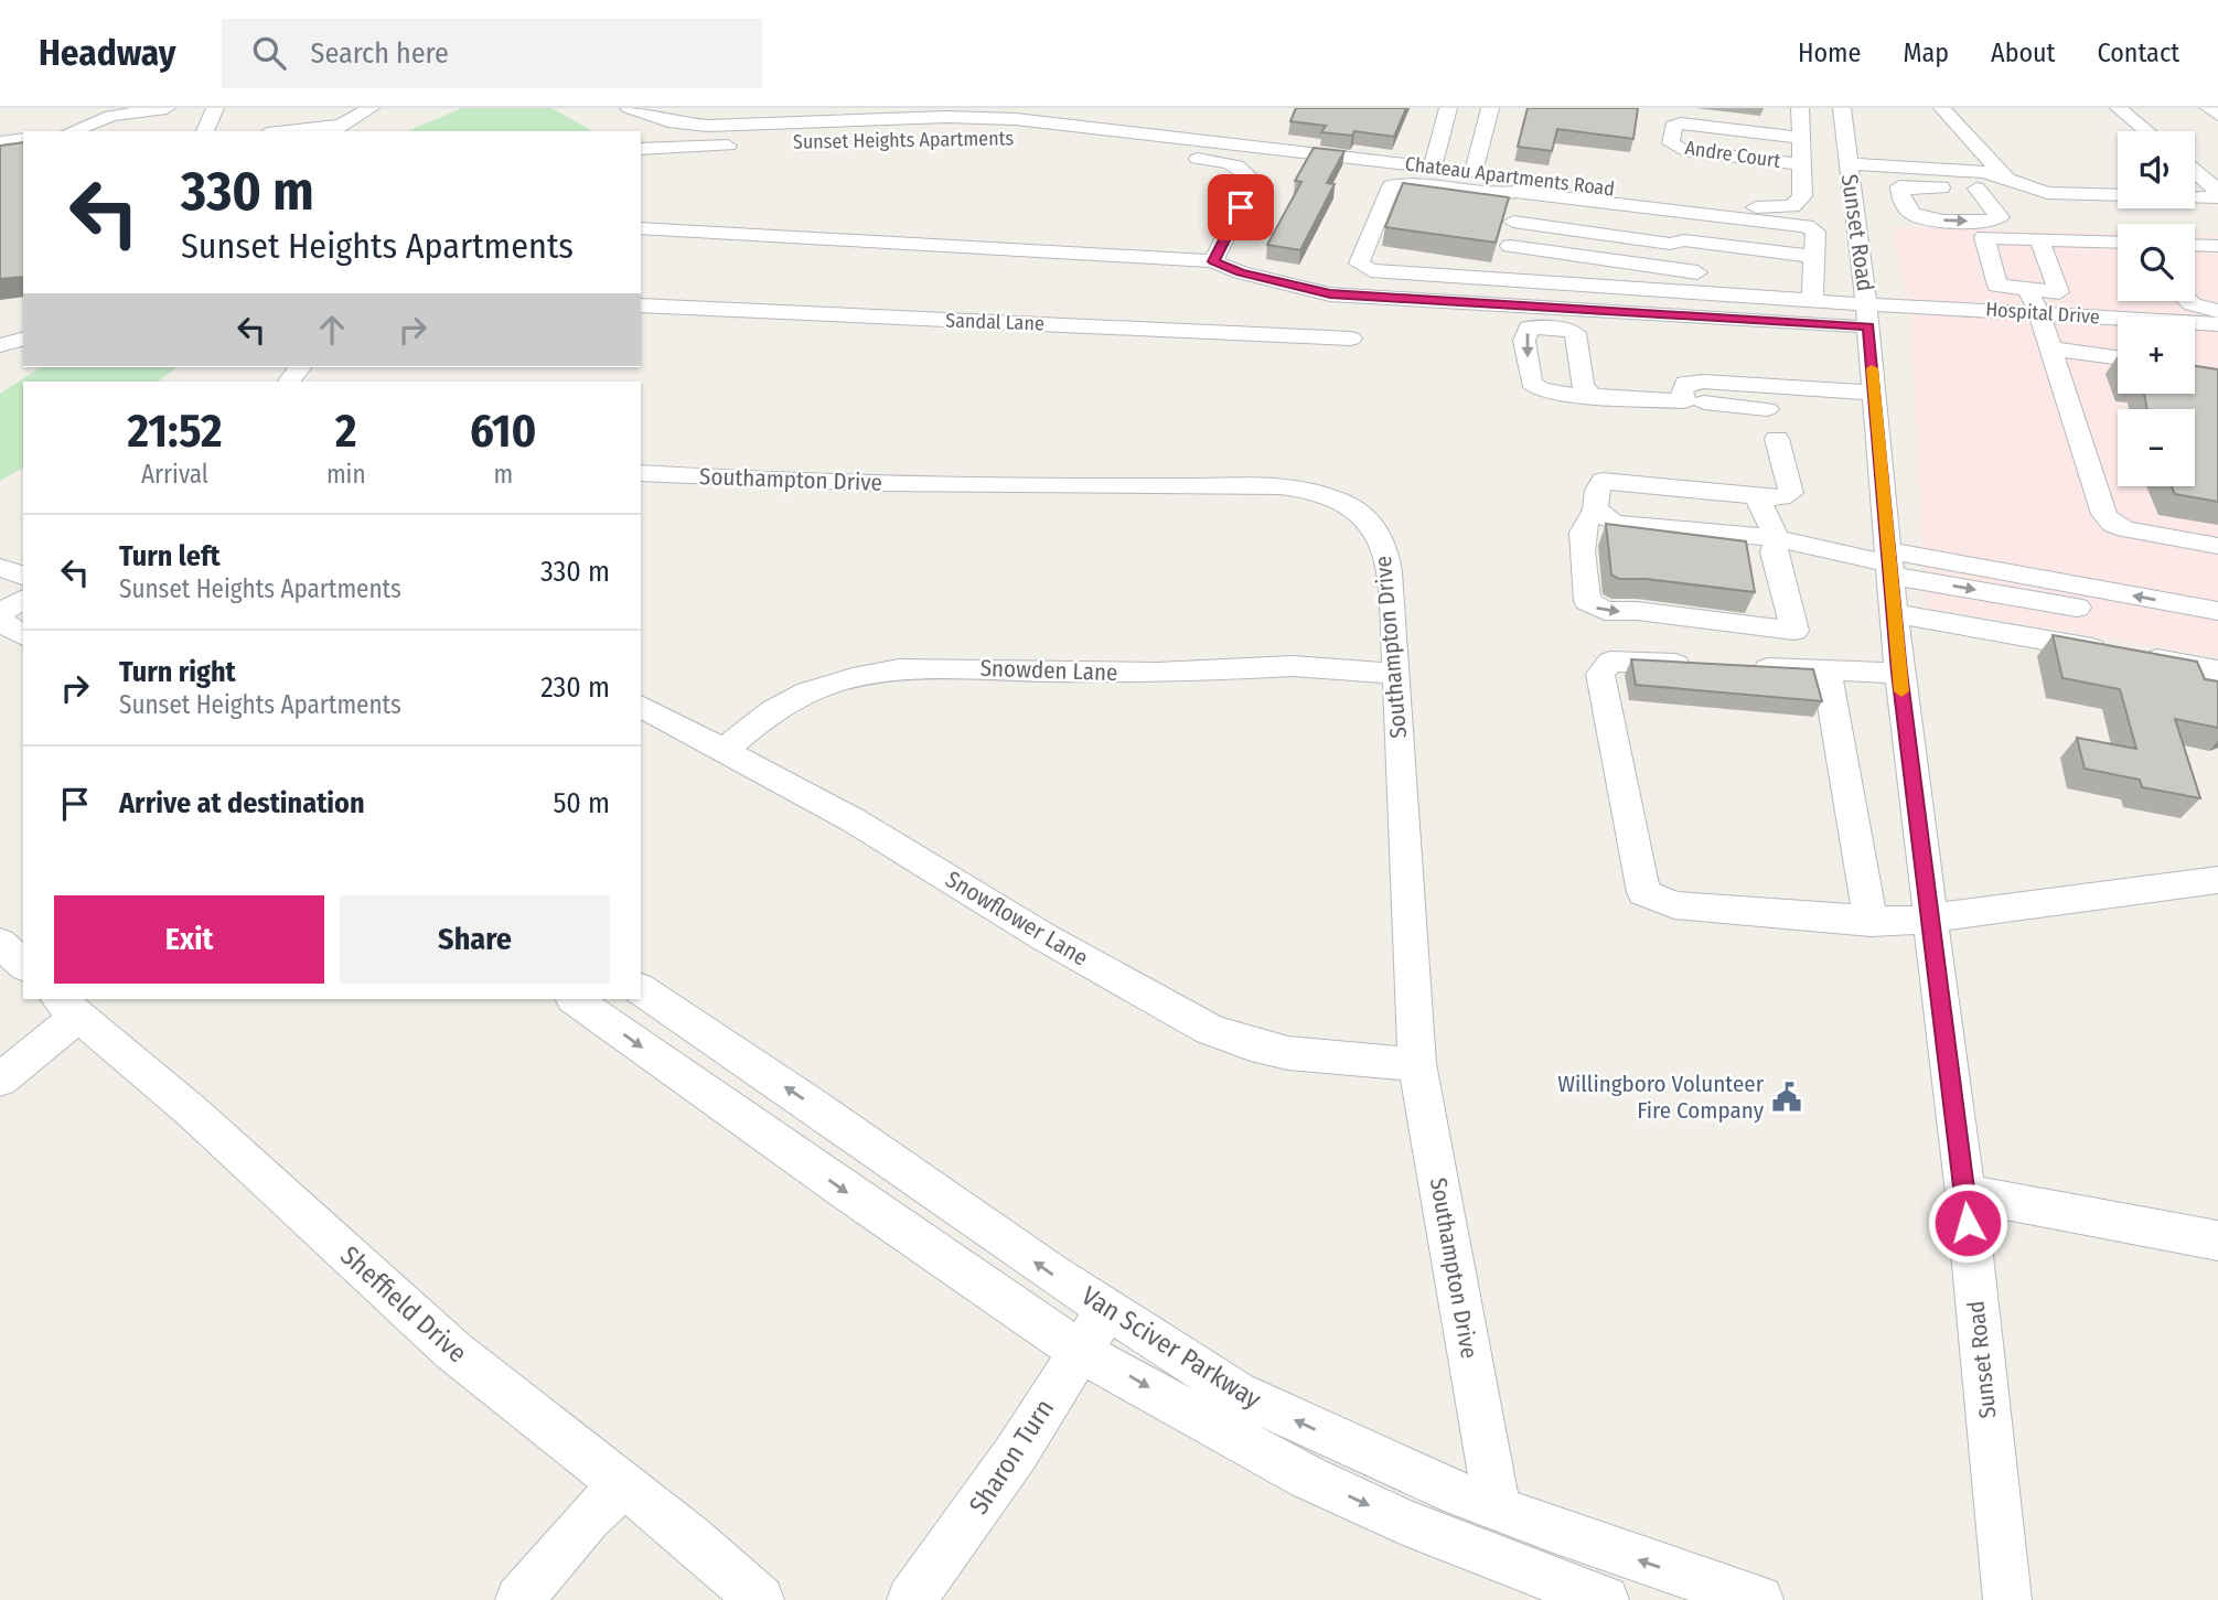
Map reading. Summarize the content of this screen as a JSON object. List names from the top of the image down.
{
  "streets": {
    "street": [
      "Sunset Heights Apartments",
      "Andre Court",
      "Chateau Apartments Road",
      "Sunset Road",
      "Hospital Drive",
      "Sandal Lane",
      "Southampton Drive",
      "Snowden Lane",
      "Snowflower Lane",
      "Sheffield Drive",
      "Van Sciver Parkway",
      "Sharon Turn"
    ]
  },
  "crossings": [
    ["Andre Court", "Chateau Apartments Road"],
    ["Andre Court", "Sunset Road"],
    ["Chateau Apartments Road", "Sunset Road"],
    ["Sunset Road", "Hospital Drive"],
    ["Southampton Drive", "Snowden Lane"],
    ["Southampton Drive", "Snowflower Lane"],
    ["Southampton Drive", "Van Sciver Parkway"],
    ["Snowden Lane", "Snowflower Lane"],
    ["Van Sciver Parkway", "Sharon Turn"]
  ],
  "places": {
    "public building": ["Willingboro Volunteer Fire Company"]
  },
  "page": {
    "header": "Headway",
    "search": "Search here",
    "nav": [
      "Home",
      "Map",
      "About",
      "Contact"
    ],
    "map_buttons": ["+", "−"],
    "turn": ["330 m", "Sunset Heights Apartments"],
    "eta": [
      "21:52",
      "Arrival",
      "2",
      "min",
      "610",
      "m"
    ],
    "list": [
      {
        "name": "Turn left",
        "note": "Sunset Heights Apartments",
        "value": "330 m"
      },
      {
        "name": "Turn right",
        "note": "Sunset Heights Apartments",
        "value": "230 m"
      },
      {
        "name": "Arrive at destination",
        "value": "50 m"
      }
    ],
    "buttons": ["Exit", "Share"]
  }
}
